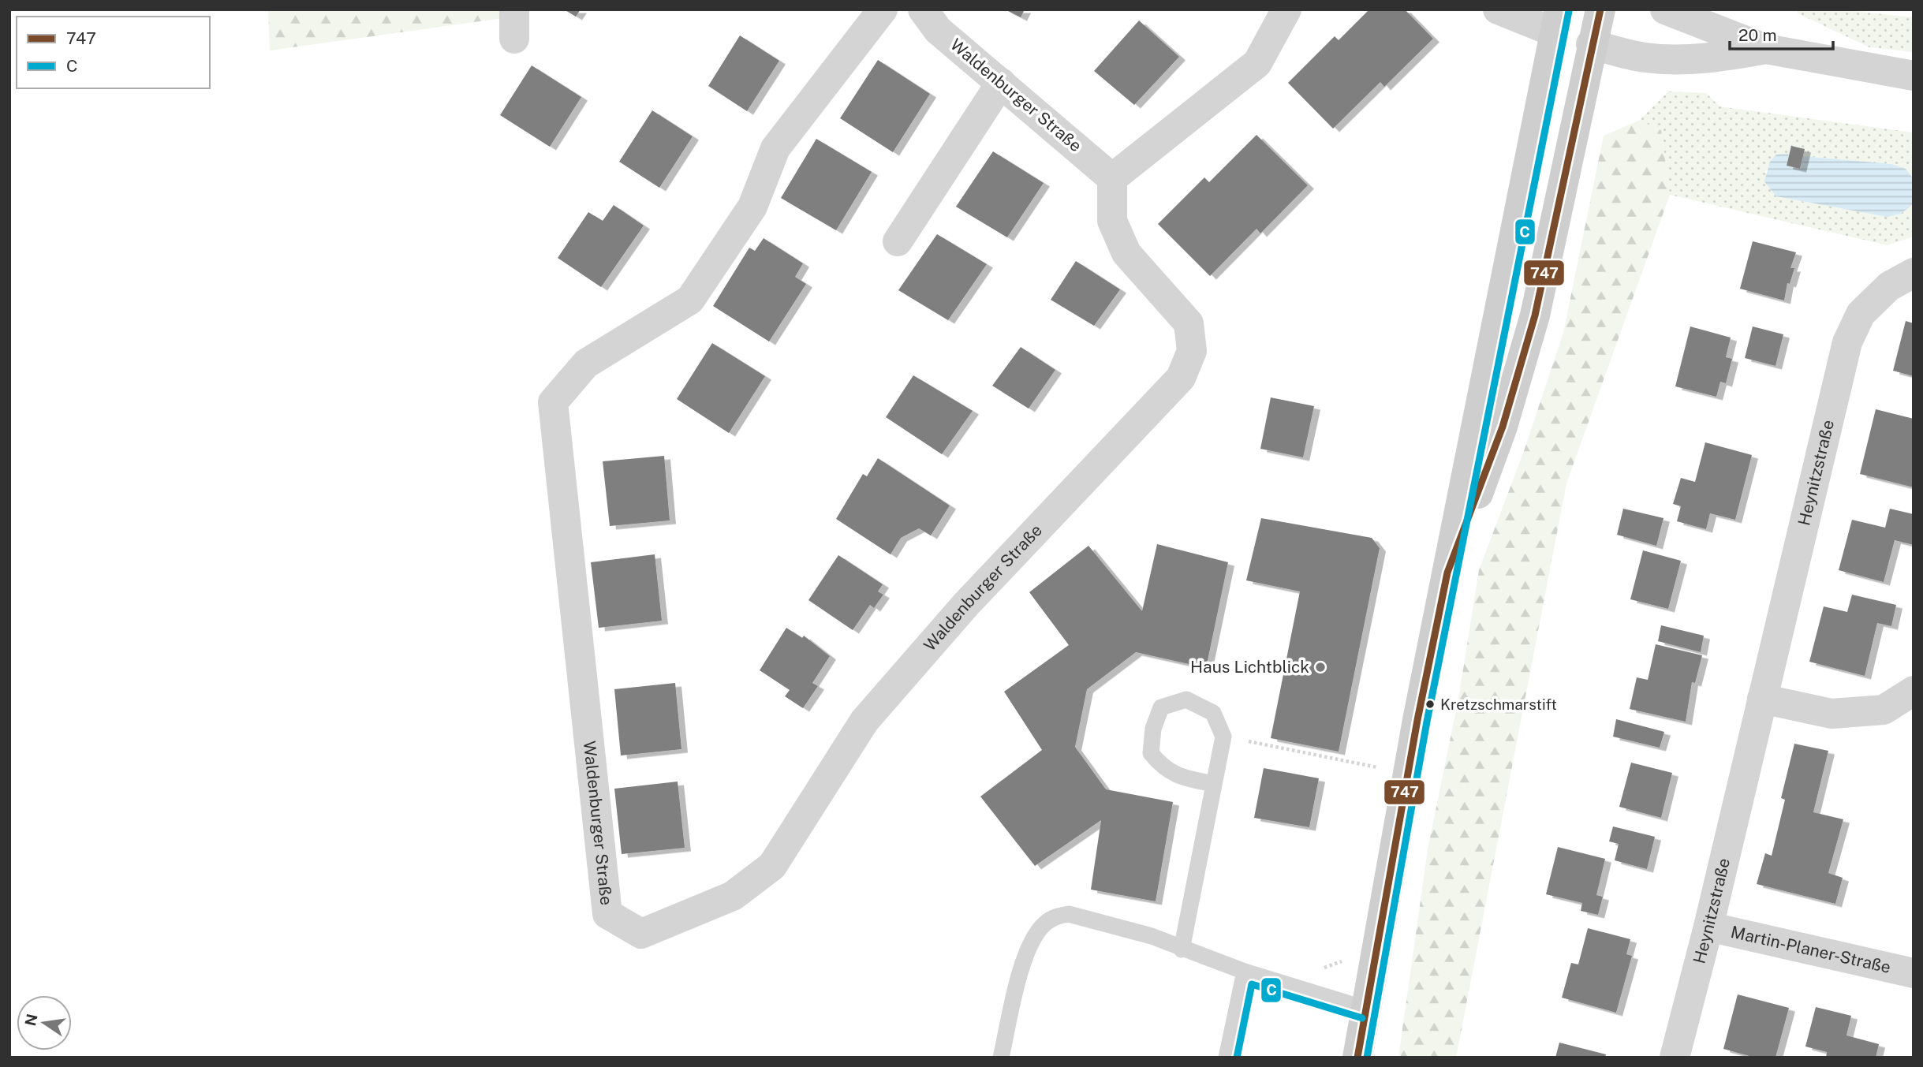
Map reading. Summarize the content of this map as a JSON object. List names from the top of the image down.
{
  "streets": {
    "street": ["Waldenburger Straße", "Heynitzstraße", "Martin-Planer-Straße"]
  },
  "crossings": [
    ["Heynitzstraße", "Martin-Planer-Straße"]
  ],
  "places": ["Haus Lichtblick", "Kretzschmarstift"],
  "lines": ["transit line 747", "transit line C"],
  "legend": ["747", "C"],
  "scale_bar": "20 m",
  "north": "left"
}
